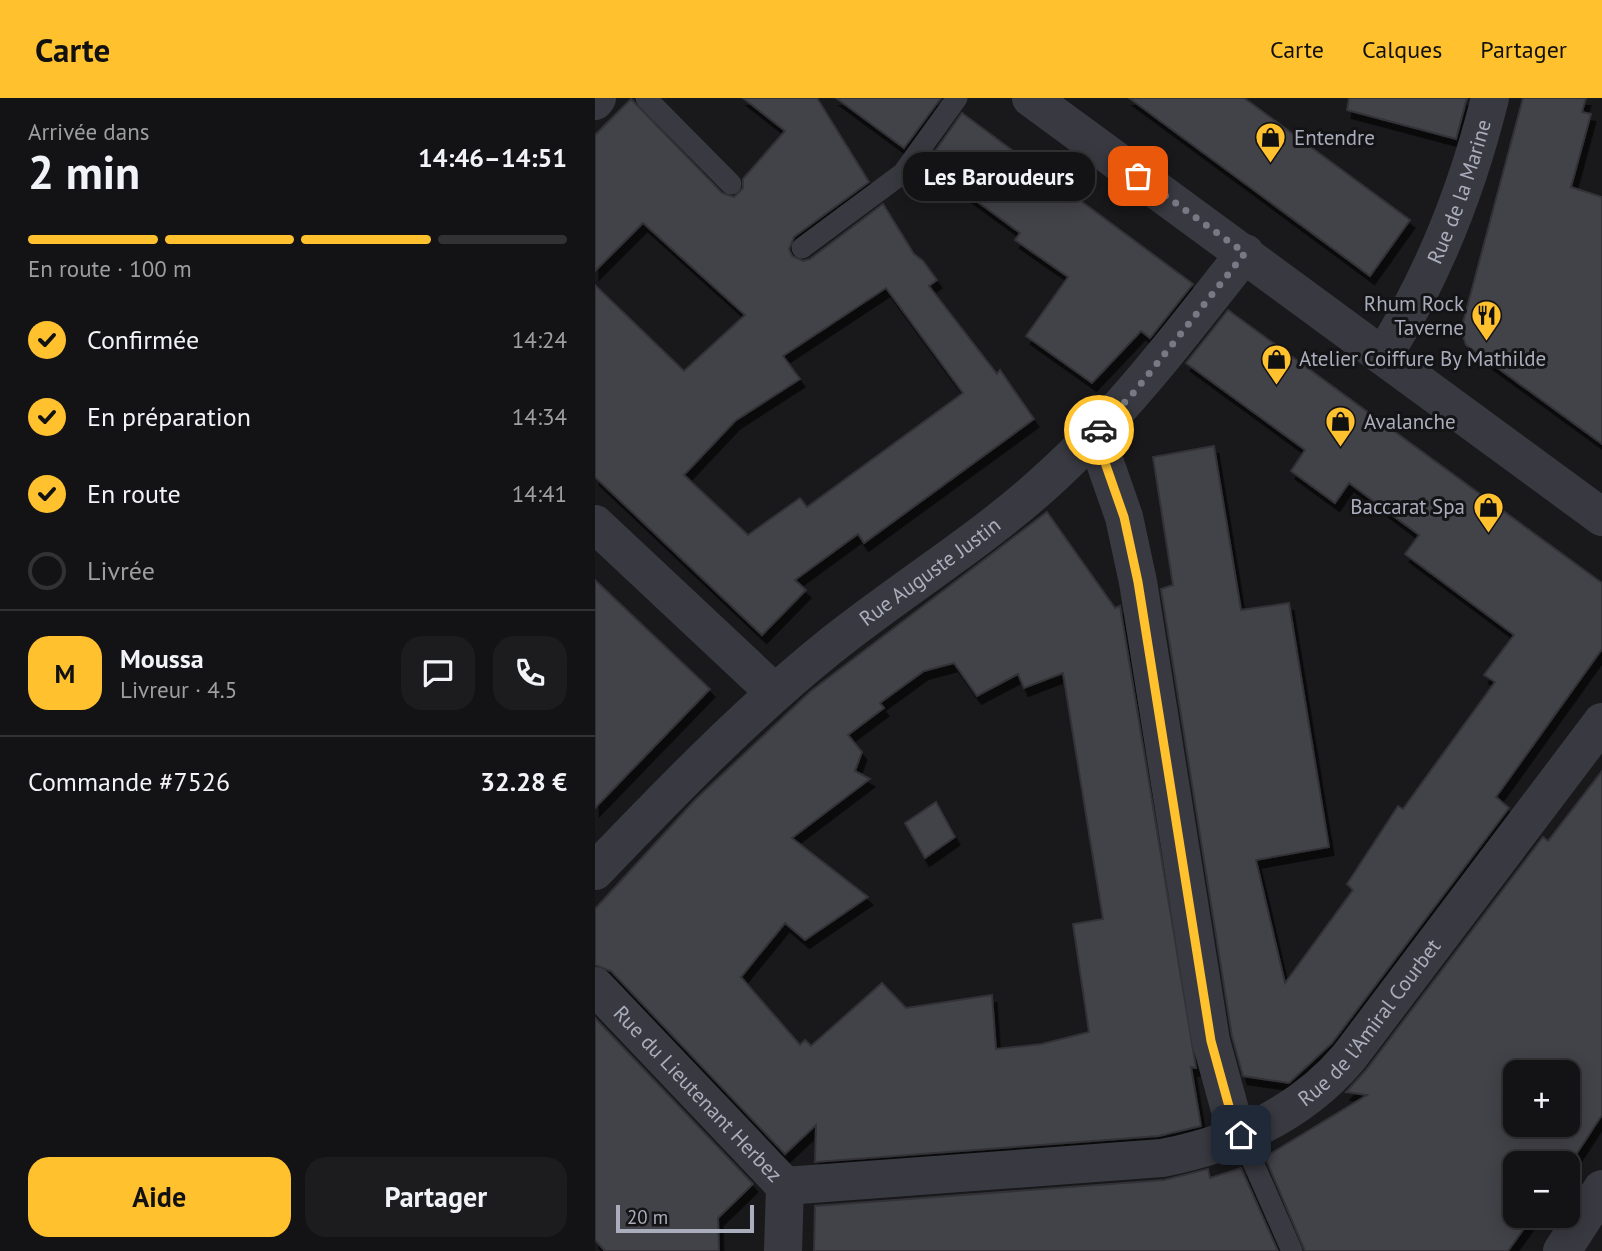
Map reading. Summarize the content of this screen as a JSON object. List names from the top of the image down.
{
  "streets": {
    "street": [
      "Rue de la Marine",
      "Rue Auguste Justin",
      "Rue de l'Amiral Courbet",
      "Rue du Lieutenant Herbez"
    ]
  },
  "crossings": [
    ["Rue de l'Amiral Courbet", "Rue du Lieutenant Herbez"]
  ],
  "places": {
    "shop": [
      "Entendre",
      "Atelier Coiffure By Mathilde",
      "Avalanche",
      "Baccarat Spa"
    ],
    "other": ["Les Baroudeurs"],
    "restaurant": ["Rhum Rock Taverne"]
  },
  "scale_bar": "20 m",
  "page": {
    "header": "Carte",
    "nav": ["Carte", "Calques", "Partager"],
    "heading": ["2 min", "Arrivée dans", "14:46–14:51"],
    "panel": [
      "Moussa",
      "Livreur · 4.5",
      "Commande #7526",
      "32.28 €"
    ],
    "bubble": "Les Baroudeurs",
    "bar": "En route · 100 m",
    "list": [
      ["Confirmée", "14:24"],
      ["En préparation", "14:34"],
      ["En route", "14:41"],
      "Livrée"
    ],
    "round": "M",
    "map_buttons": ["+", "−"],
    "buttons": ["Aide", "Partager"],
    "scale": "20 m"
  }
}
